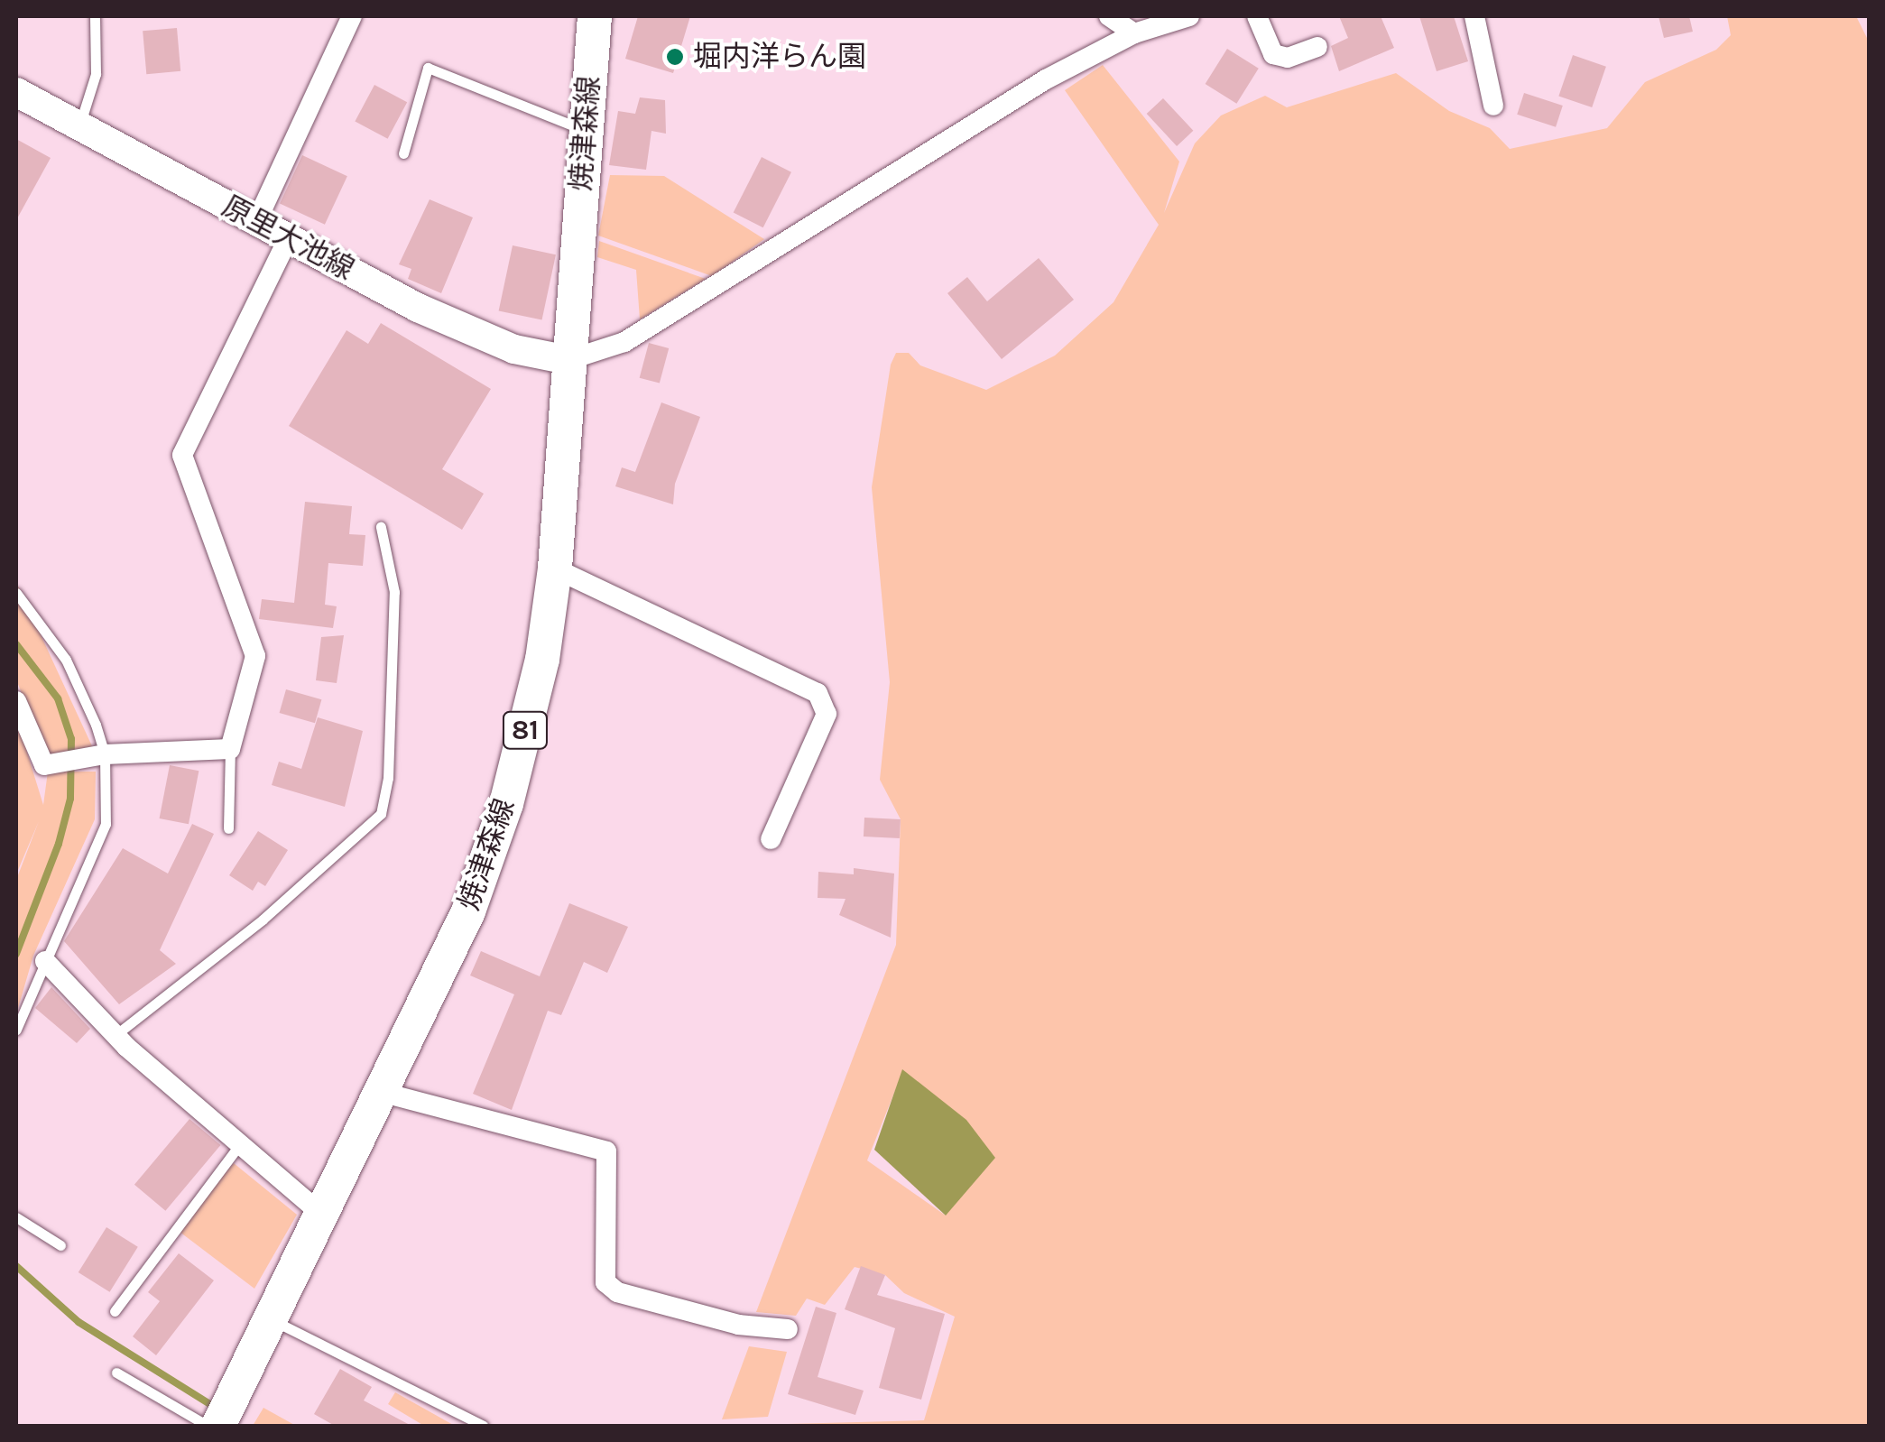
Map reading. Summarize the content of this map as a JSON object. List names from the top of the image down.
{
  "streets": {
    "main road": ["焼津森線", "原里大池線", "81"]
  },
  "crossings": [
    ["焼津森線", "原里大池線"]
  ],
  "places": ["堀内洋らん園"]
}
